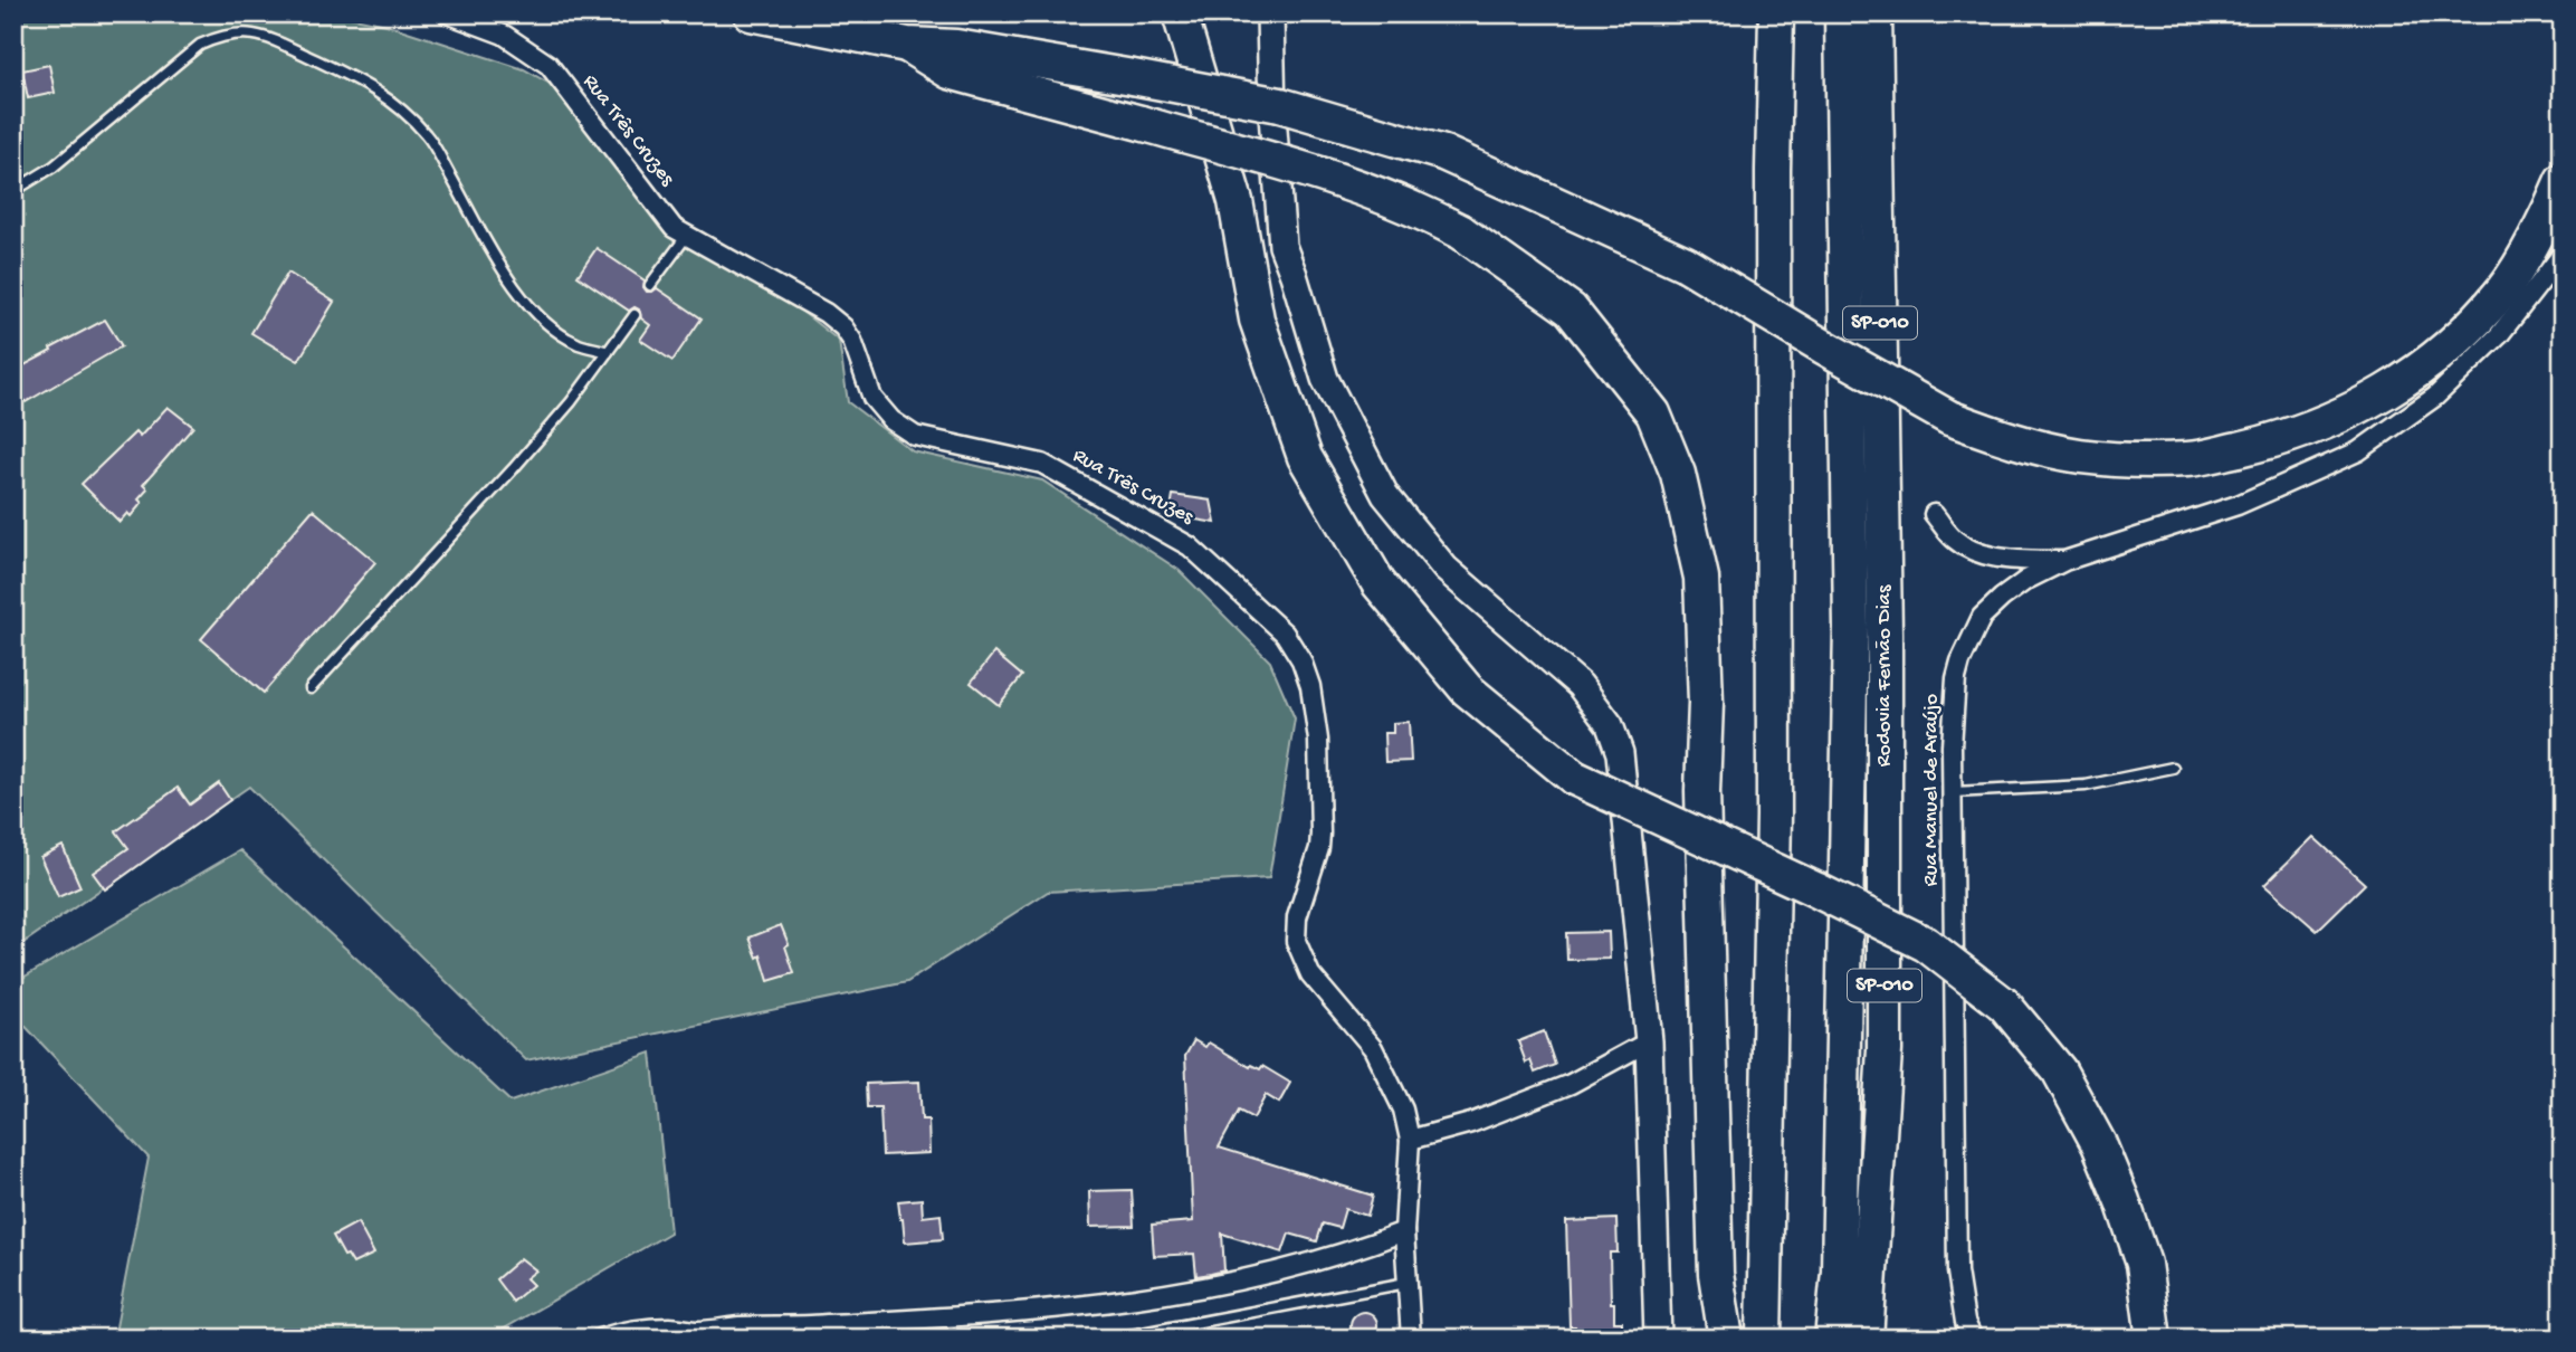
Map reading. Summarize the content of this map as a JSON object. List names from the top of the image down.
{
  "streets": {
    "highway": ["SP-010", "Rodovia Fernão Dias"],
    "street": ["Rua Três Cruzes", "Rua Manuel de Araújo"]
  }
}
